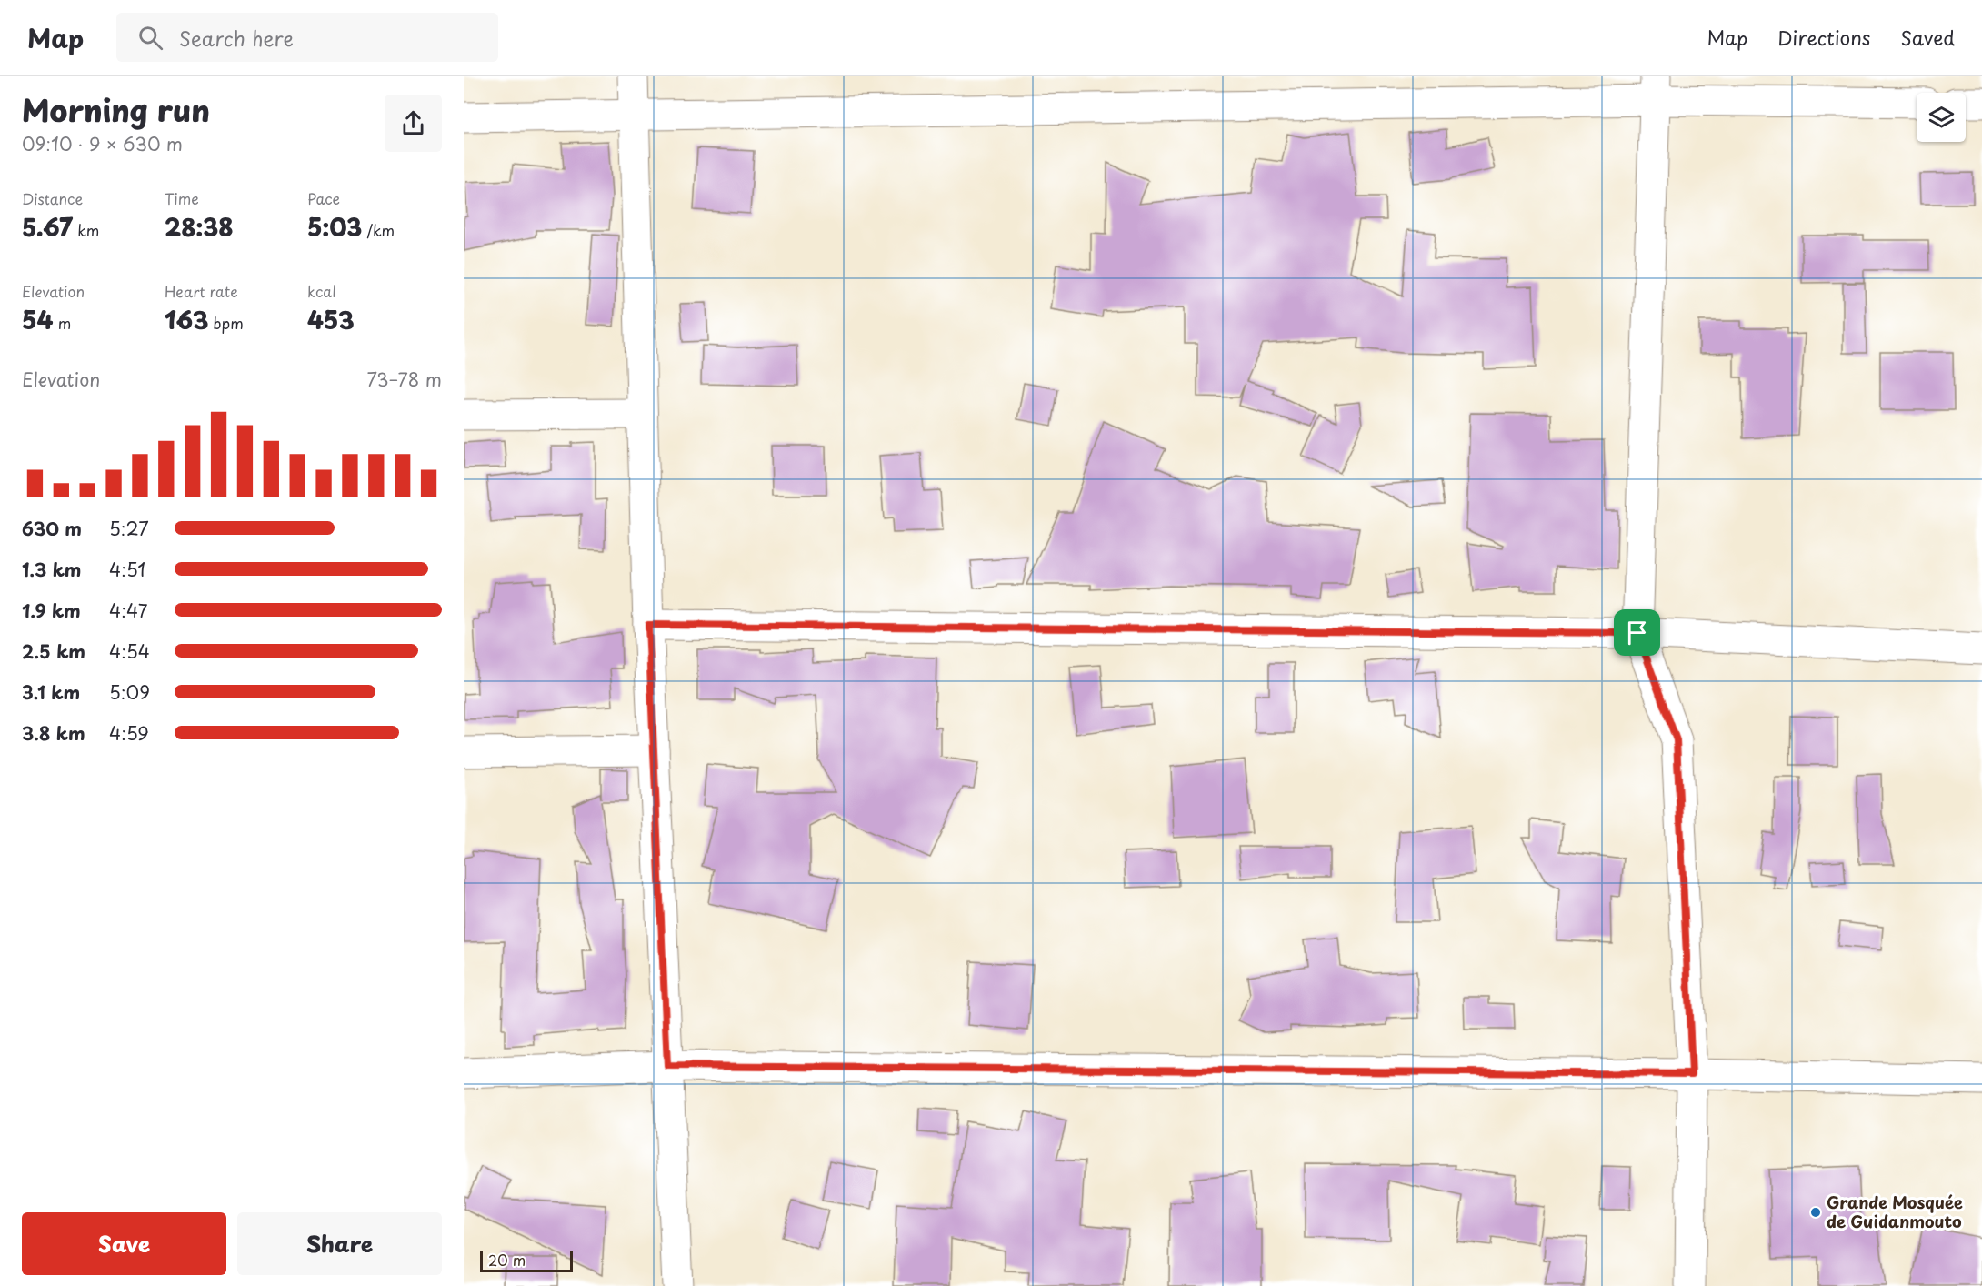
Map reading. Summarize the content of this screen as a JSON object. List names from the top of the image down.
{
  "places": ["Grande Mosquée de Guidanmouto"],
  "scale_bar": "20 m",
  "page": {
    "header": "Map",
    "search": "Search here",
    "nav": ["Map", "Directions", "Saved"],
    "heading": ["Morning run", "09:10 · 9 × 630 m"],
    "stats": [
      ["Distance", "5.67 km"],
      ["Time", "28:38"],
      ["Pace", "5:03 /km"],
      ["Elevation", "54 m"],
      ["Heart rate", "163 bpm"],
      ["kcal", "453"]
    ],
    "chart": ["Elevation", "73–78 m"],
    "list": [
      {
        "name": "630 m",
        "note": "5:27"
      },
      {
        "name": "1.3 km",
        "note": "4:51"
      },
      {
        "name": "1.9 km",
        "note": "4:47"
      },
      {
        "name": "2.5 km",
        "note": "4:54"
      },
      {
        "name": "3.1 km",
        "note": "5:09"
      },
      {
        "name": "3.8 km",
        "note": "4:59"
      }
    ],
    "buttons": ["Save", "Share"],
    "scale": "20 m"
  }
}
